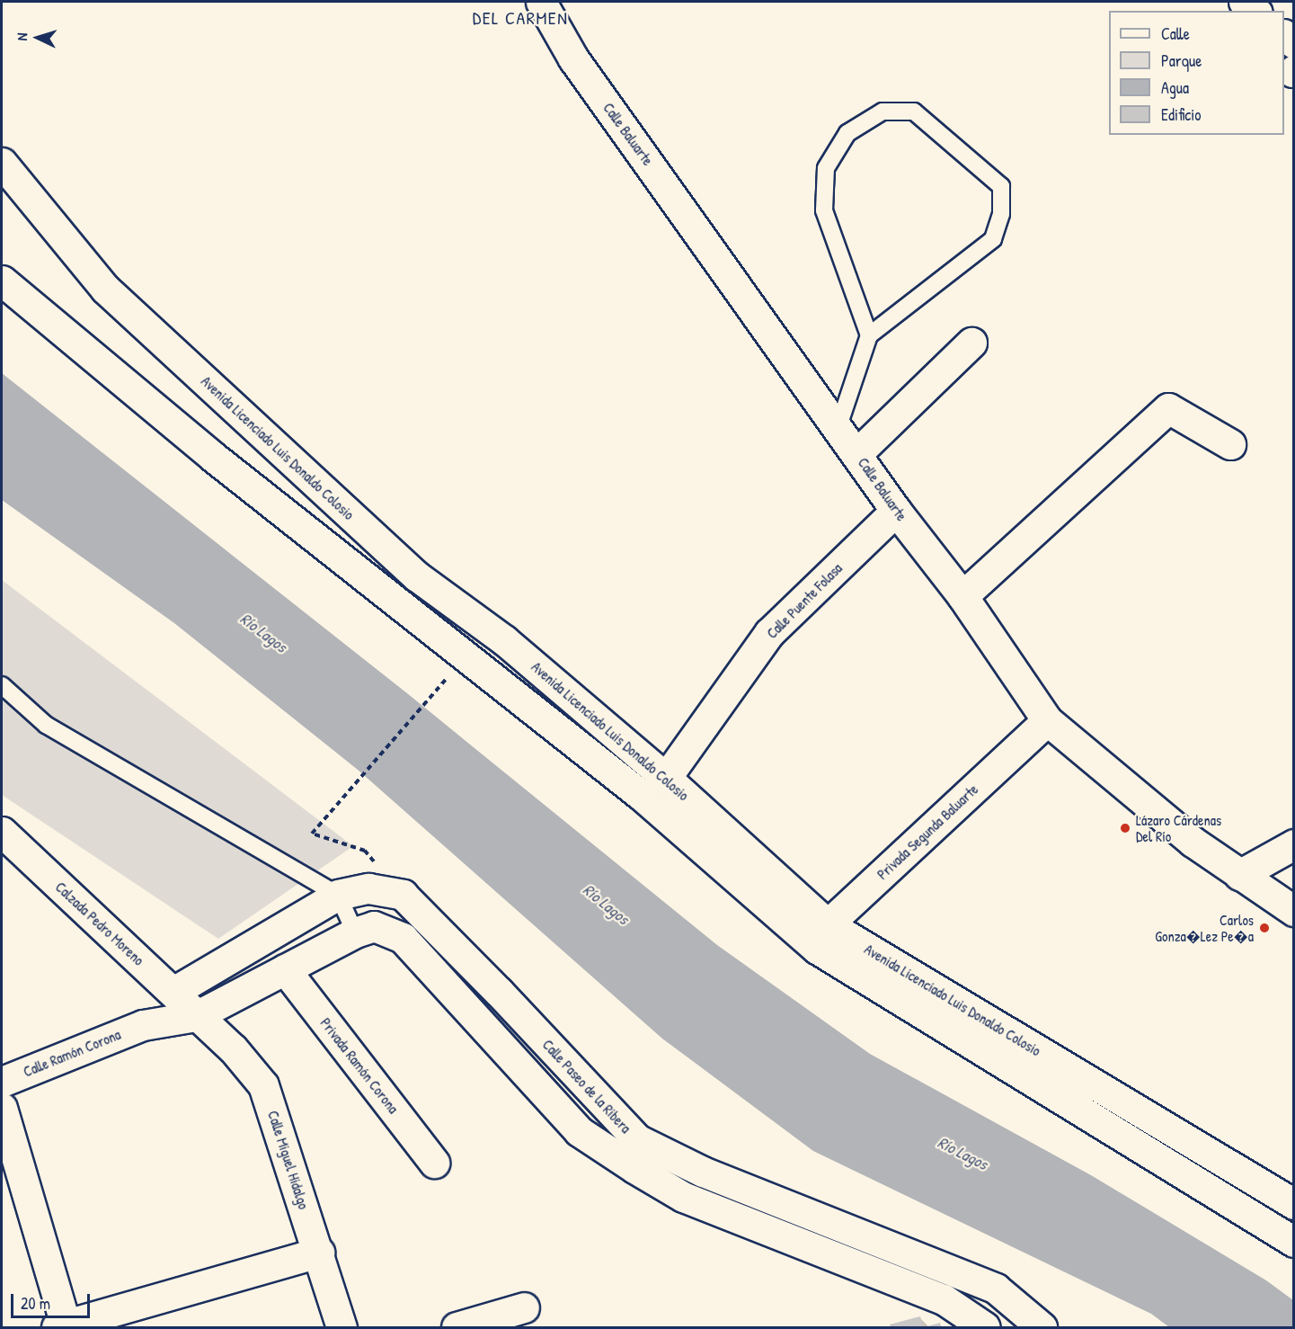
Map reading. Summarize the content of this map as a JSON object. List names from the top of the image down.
{
  "streets": {
    "street": [
      "Calle Baluarte",
      "Avenida Licenciado Luis Donaldo Colosio",
      "Calle Puente Folasa",
      "Privada Segunda Baluarte",
      "Calzada Pedro Moreno",
      "Calle Ramón Corona",
      "Privada Ramón Corona",
      "Calle Paseo de la Ribera",
      "Calle Miguel Hidalgo"
    ]
  },
  "crossings": [
    ["Calle Baluarte", "Calle Puente Folasa"],
    ["Calle Baluarte", "Privada Segunda Baluarte"],
    ["Avenida Licenciado Luis Donaldo Colosio", "Calle Puente Folasa"],
    ["Avenida Licenciado Luis Donaldo Colosio", "Privada Segunda Baluarte"],
    ["Calzada Pedro Moreno", "Calle Ramón Corona"],
    ["Calzada Pedro Moreno", "Calle Paseo de la Ribera"],
    ["Calzada Pedro Moreno", "Calle Miguel Hidalgo"],
    ["Calle Ramón Corona", "Calle Paseo de la Ribera"],
    ["Calle Ramón Corona", "Calle Miguel Hidalgo"],
    ["Privada Ramón Corona", "Calle Paseo de la Ribera"],
    ["Calle Paseo de la Ribera", "Calle Miguel Hidalgo"]
  ],
  "districts": ["DEL CARMEN"],
  "water": ["Río Lagos"],
  "places": ["Lázaro Cárdenas Del Río", "Carlos Gonza�Lez Pe�a"],
  "legend": [
    "Calle",
    "Parque",
    "Agua",
    "Edificio"
  ],
  "scale_bar": "20 m",
  "north": "left"
}
